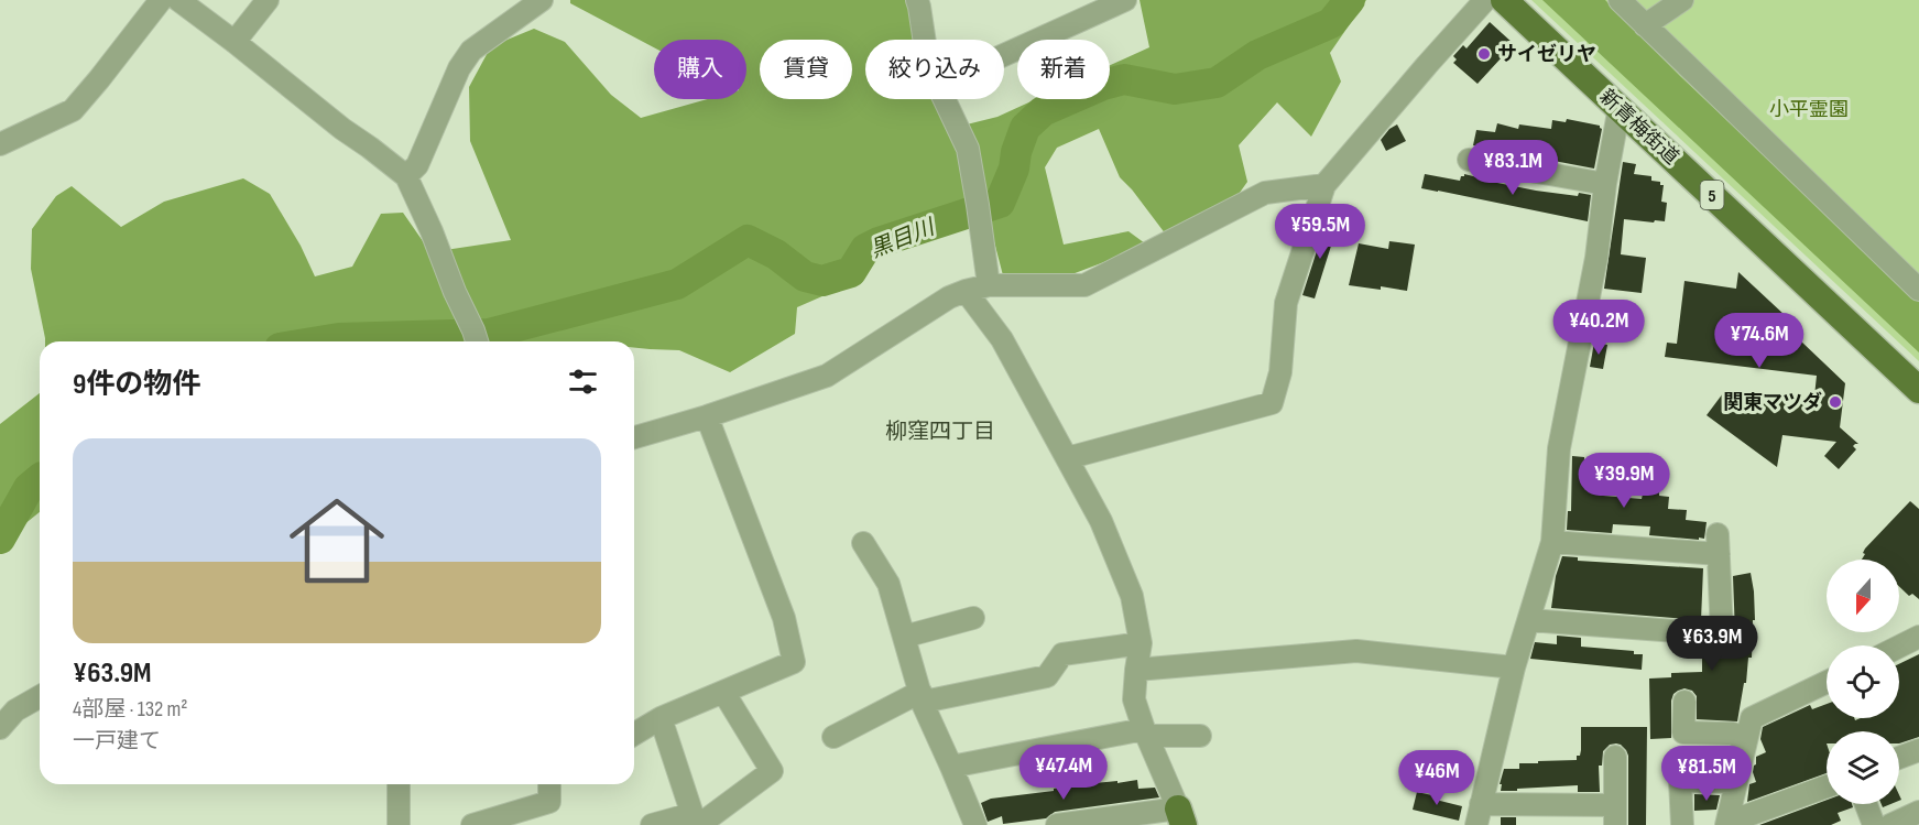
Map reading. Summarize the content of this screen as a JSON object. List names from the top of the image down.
{
  "streets": {
    "main road": ["新青梅街道", "5"]
  },
  "districts": ["柳窪四丁目"],
  "water": ["黒目川"],
  "parks": ["小平霊園"],
  "places": ["サイゼリヤ", "関東マツダ"],
  "north": "bottom",
  "page": {
    "chip": [
      "購入",
      "賃貸",
      "絞り込み",
      "新着"
    ],
    "price": [
      "¥83.1M",
      "¥59.5M",
      "¥40.2M",
      "¥74.6M",
      "¥39.9M",
      "¥63.9M",
      "¥47.4M",
      "¥81.5M",
      "¥46M"
    ],
    "heading": "9件の物件",
    "list": [
      {
        "name": "¥63.9M",
        "note": "4部屋 · 132 m² · 一戸建て"
      }
    ]
  }
}
